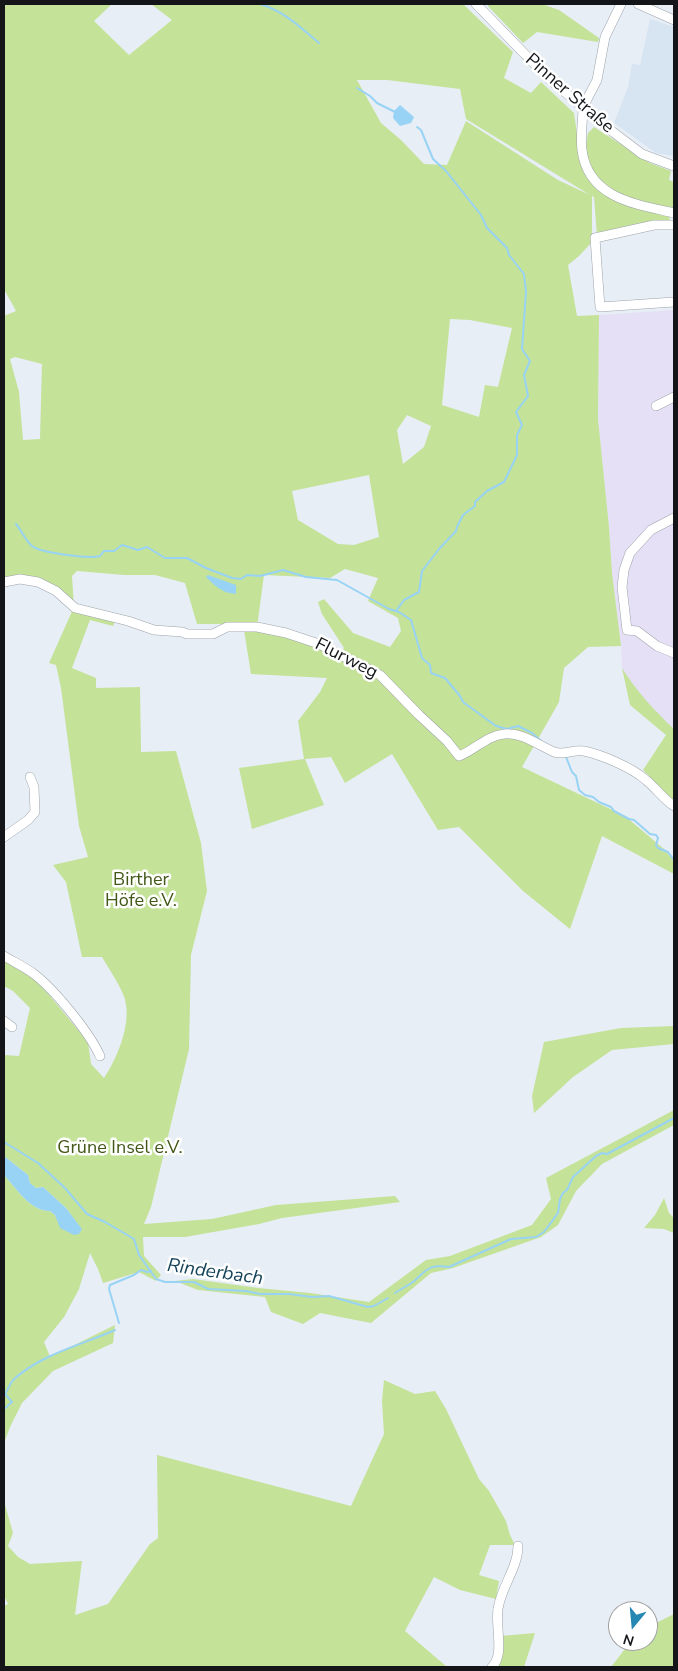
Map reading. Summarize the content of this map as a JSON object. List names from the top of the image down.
{
  "streets": {
    "street": ["Pinner Straße", "Flurweg"]
  },
  "water": ["Rinderbach"],
  "parks": ["Birther Höfe e.V.", "Grüne Insel e.V."],
  "north": "bottom"
}
